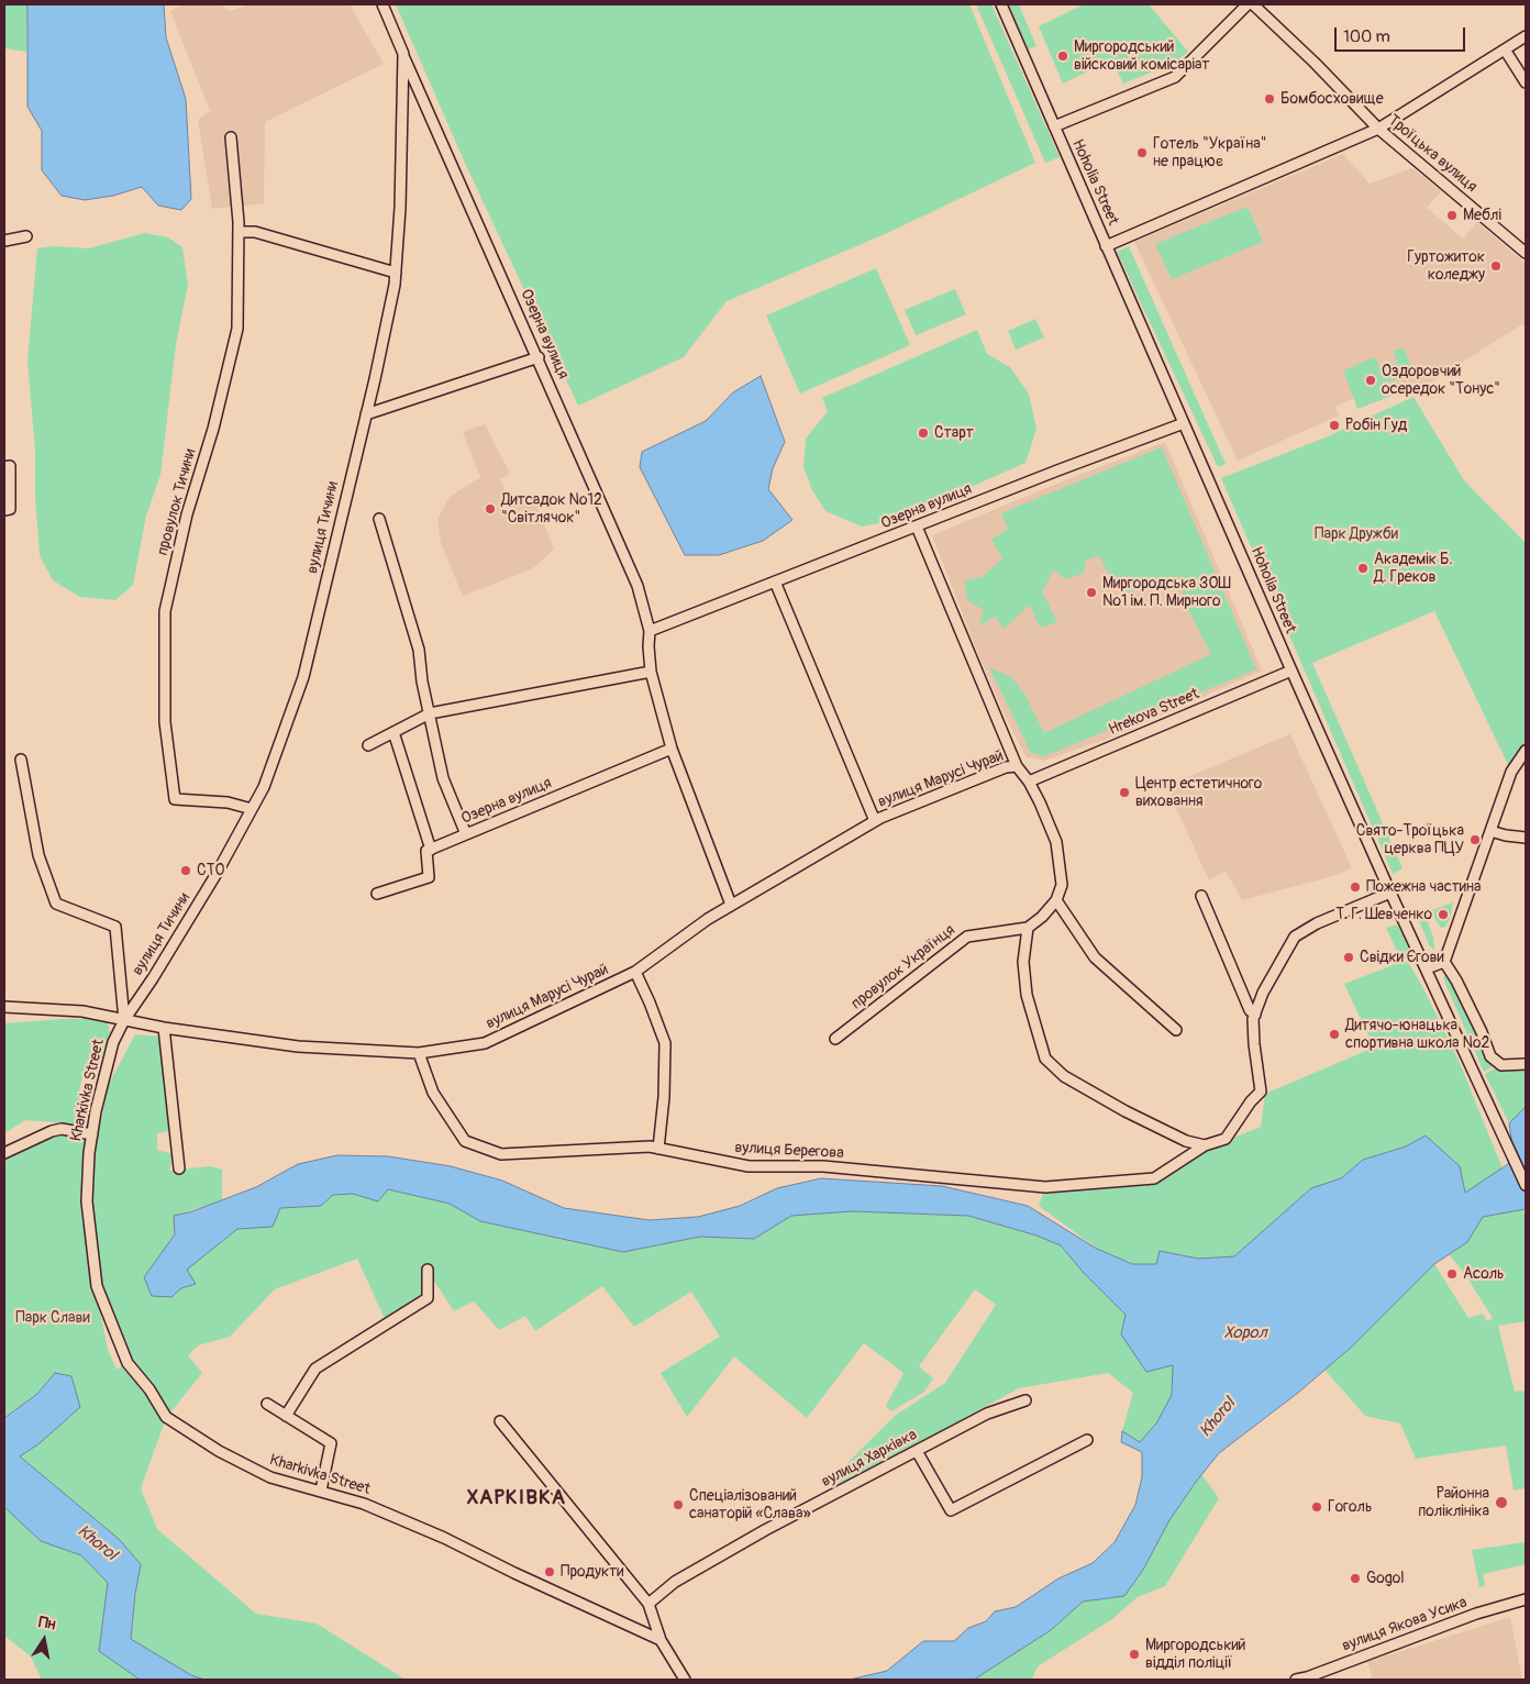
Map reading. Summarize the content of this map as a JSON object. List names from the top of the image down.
{
  "streets": {
    "street": [
      "Троїцька вулиця",
      "Hoholia Street",
      "Озерна вулиця",
      "провулок Тичини",
      "вулиця Тичини",
      "Hrekova Street",
      "вулиця Марусі Чурай",
      "провулок Українця",
      "Kharkivka Street",
      "вулиця Берегова",
      "вулиця Харківка",
      "вулиця Якова Усика"
    ]
  },
  "crossings": [
    ["Hoholia Street", "Озерна вулиця"],
    ["Hoholia Street", "Hrekova Street"],
    ["Hoholia Street", "вулиця Берегова"],
    ["Озерна вулиця", "вулиця Тичини"],
    ["Озерна вулиця", "вулиця Марусі Чурай"],
    ["провулок Тичини", "вулиця Тичини"],
    ["вулиця Тичини", "вулиця Марусі Чурай"],
    ["вулиця Тичини", "Kharkivka Street"],
    ["вулиця Марусі Чурай", "Kharkivka Street"],
    ["вулиця Марусі Чурай", "вулиця Берегова"]
  ],
  "districts": ["ХАРКІВКА"],
  "water": ["Хорол", "Khorol"],
  "parks": ["Парк Дружби", "Парк Слави"],
  "places": [
    "Миргородський війсковий комісаріат",
    "Бомбосховище",
    "Готель \"Україна\" не працює",
    "Меблі",
    "Гуртожиток коледжу",
    "Оздоровчий осередок \"Тонус\"",
    "Робін Гуд",
    "Старт",
    "Дитсадок №12 \"Світлячок\"",
    "Академік Б. Д. Греков",
    "Миргородська ЗОШ №1 ім. П. Мирного",
    "Центр естетичного виховання",
    "Свято-Троїцька церква ПЦУ",
    "СТО",
    "Пожежна частина",
    "Т. Г. Шевченко",
    "Свідки Єгови",
    "Дитячо-юнацька спортивна школа №2",
    "Асоль",
    "Районна поліклініка",
    "Спеціалізований санаторій «Слава»",
    "Гоголь",
    "Продукти",
    "Gogol",
    "Миргородський відділ поліції"
  ],
  "scale_bar": "100 m",
  "north": "top"
}
